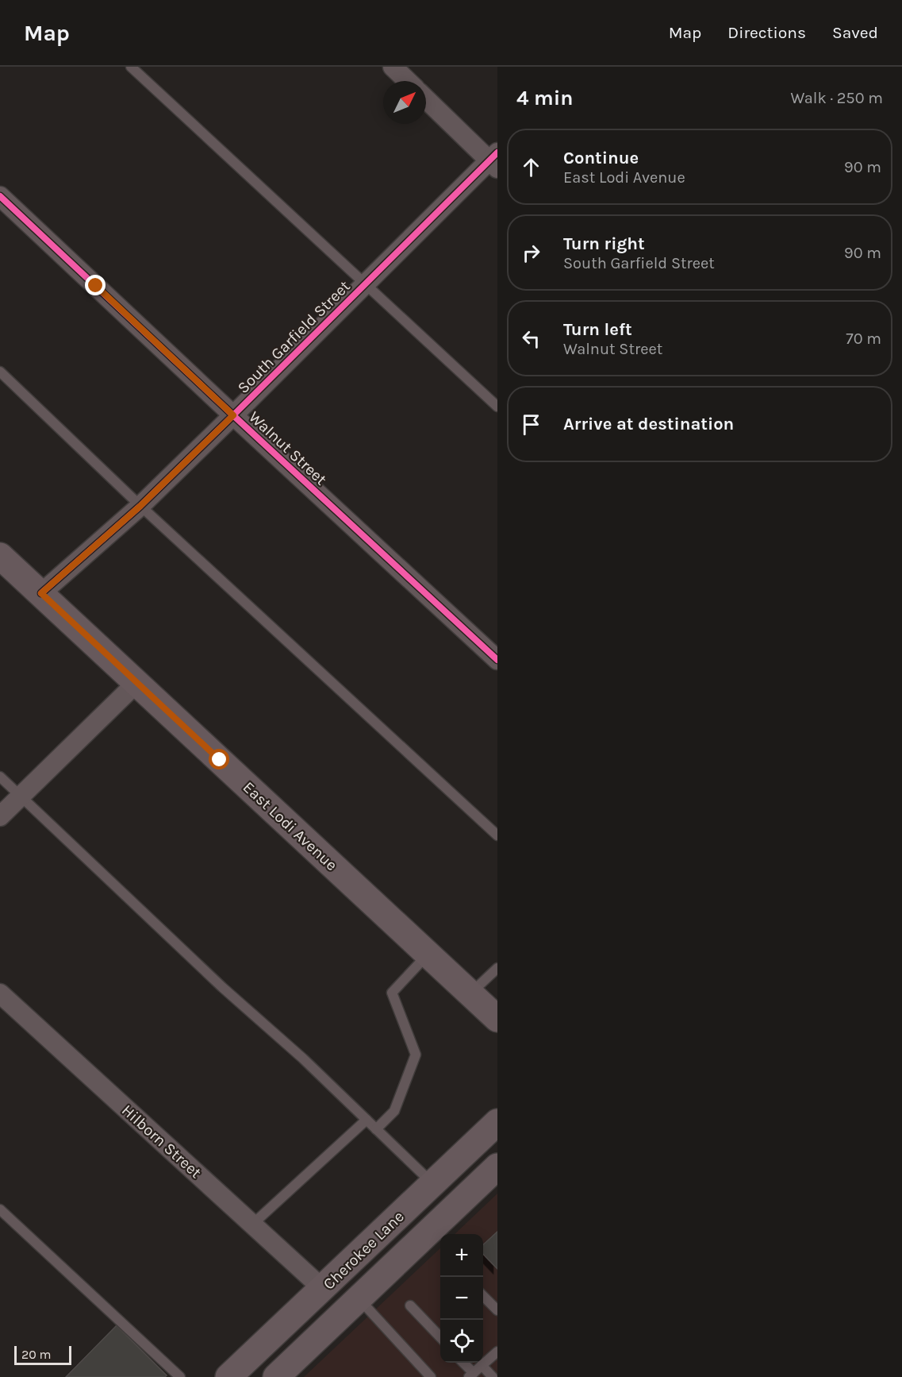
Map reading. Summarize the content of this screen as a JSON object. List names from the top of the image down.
{
  "streets": {
    "main road": ["East Lodi Avenue", "Cherokee Lane"],
    "street": ["South Garfield Street", "Walnut Street", "Hilborn Street"]
  },
  "crossings": [
    ["South Garfield Street", "Walnut Street"],
    ["South Garfield Street", "East Lodi Avenue"],
    ["Hilborn Street", "Cherokee Lane"]
  ],
  "scale_bar": "20 m",
  "north": "top right",
  "page": {
    "header": "Map",
    "nav": ["Map", "Directions", "Saved"],
    "heading": ["4 min", "Walk · 250 m"],
    "list": [
      ["Continue", "East Lodi Avenue", "90 m"],
      ["Turn right", "South Garfield Street", "90 m"],
      ["Turn left", "Walnut Street", "70 m"],
      "Arrive at destination"
    ],
    "map_buttons": ["+", "−"],
    "scale": "20 m"
  }
}
